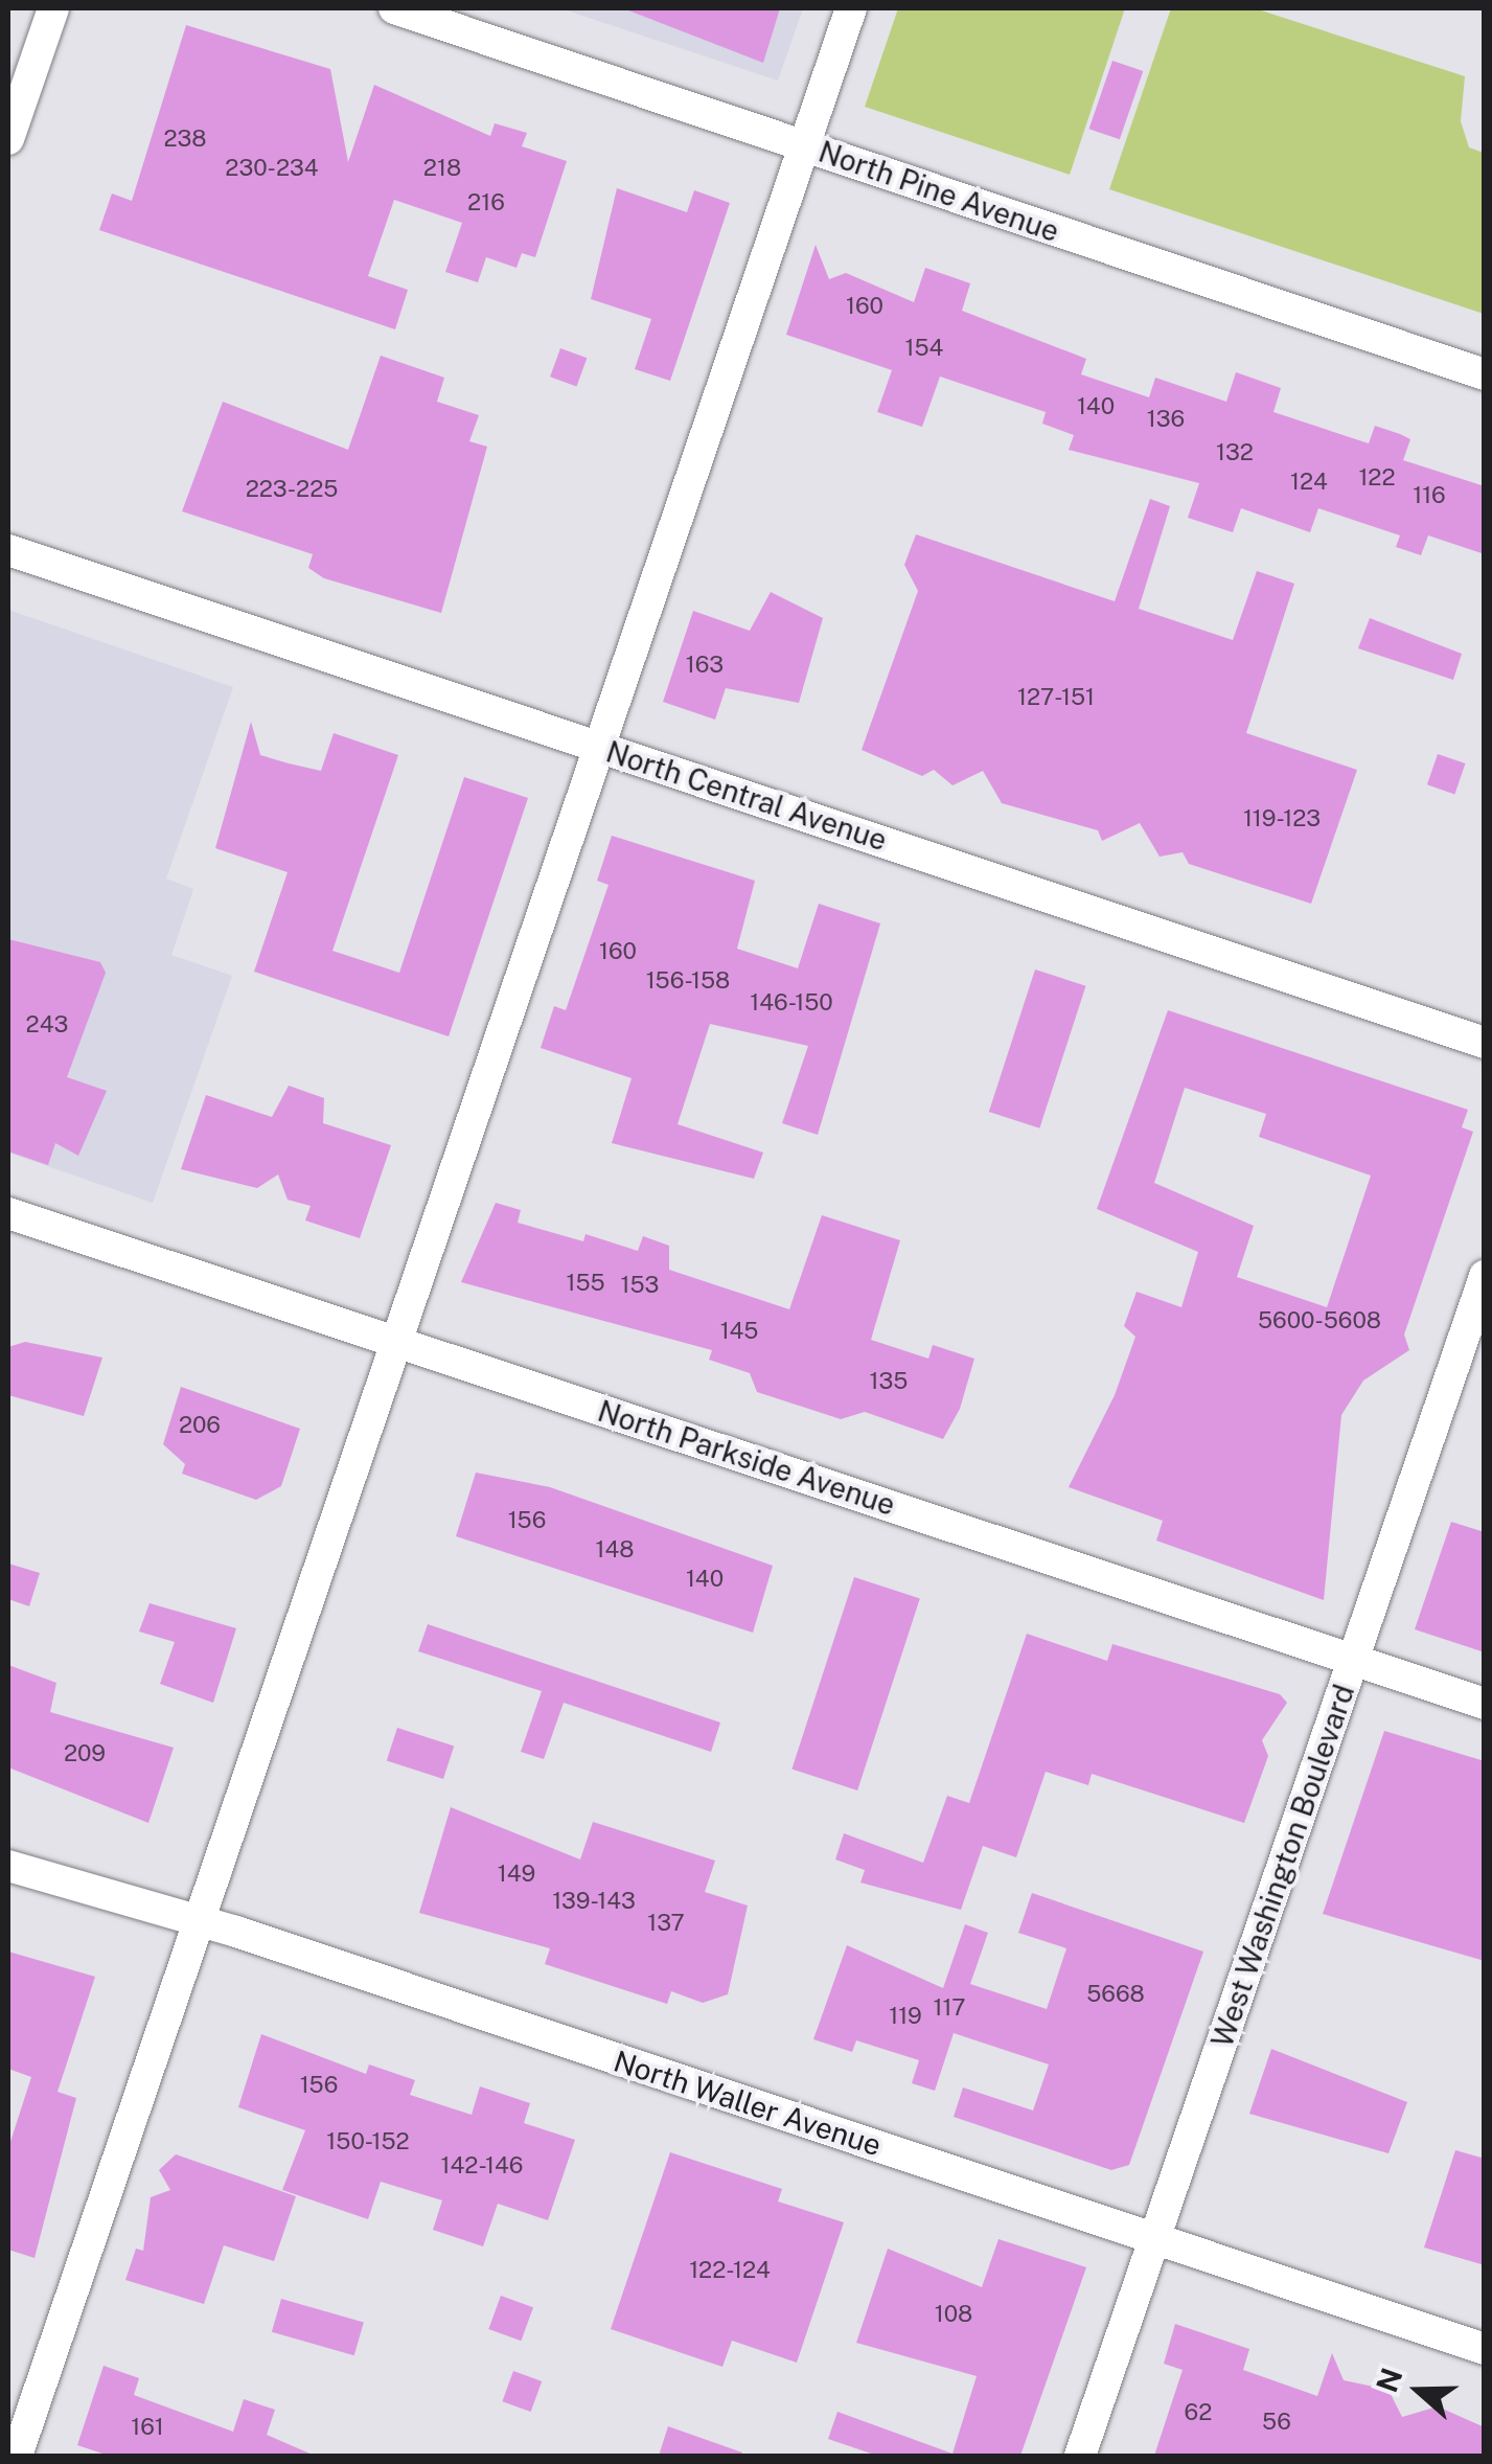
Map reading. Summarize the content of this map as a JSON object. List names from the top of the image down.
{
  "streets": {
    "street": [
      "North Pine Avenue",
      "North Central Avenue",
      "North Parkside Avenue",
      "West Washington Boulevard",
      "North Waller Avenue"
    ]
  },
  "crossings": [
    ["North Parkside Avenue", "West Washington Boulevard"],
    ["West Washington Boulevard", "North Waller Avenue"]
  ],
  "house_numbers": [
    "238",
    "230-234",
    "218",
    "216",
    "160",
    "154",
    "140",
    "136",
    "132",
    "122",
    "124",
    "223-225",
    "116",
    "163",
    "127-151",
    "119-123",
    "160",
    "156-158",
    "146-150",
    "243",
    "155",
    "153",
    "5600-5608",
    "145",
    "135",
    "206",
    "156",
    "148",
    "140",
    "209",
    "149",
    "139-143",
    "137",
    "5668",
    "117",
    "119",
    "156",
    "150-152",
    "142-146",
    "122-124",
    "108",
    "62",
    "56",
    "161"
  ],
  "north": "left"
}
